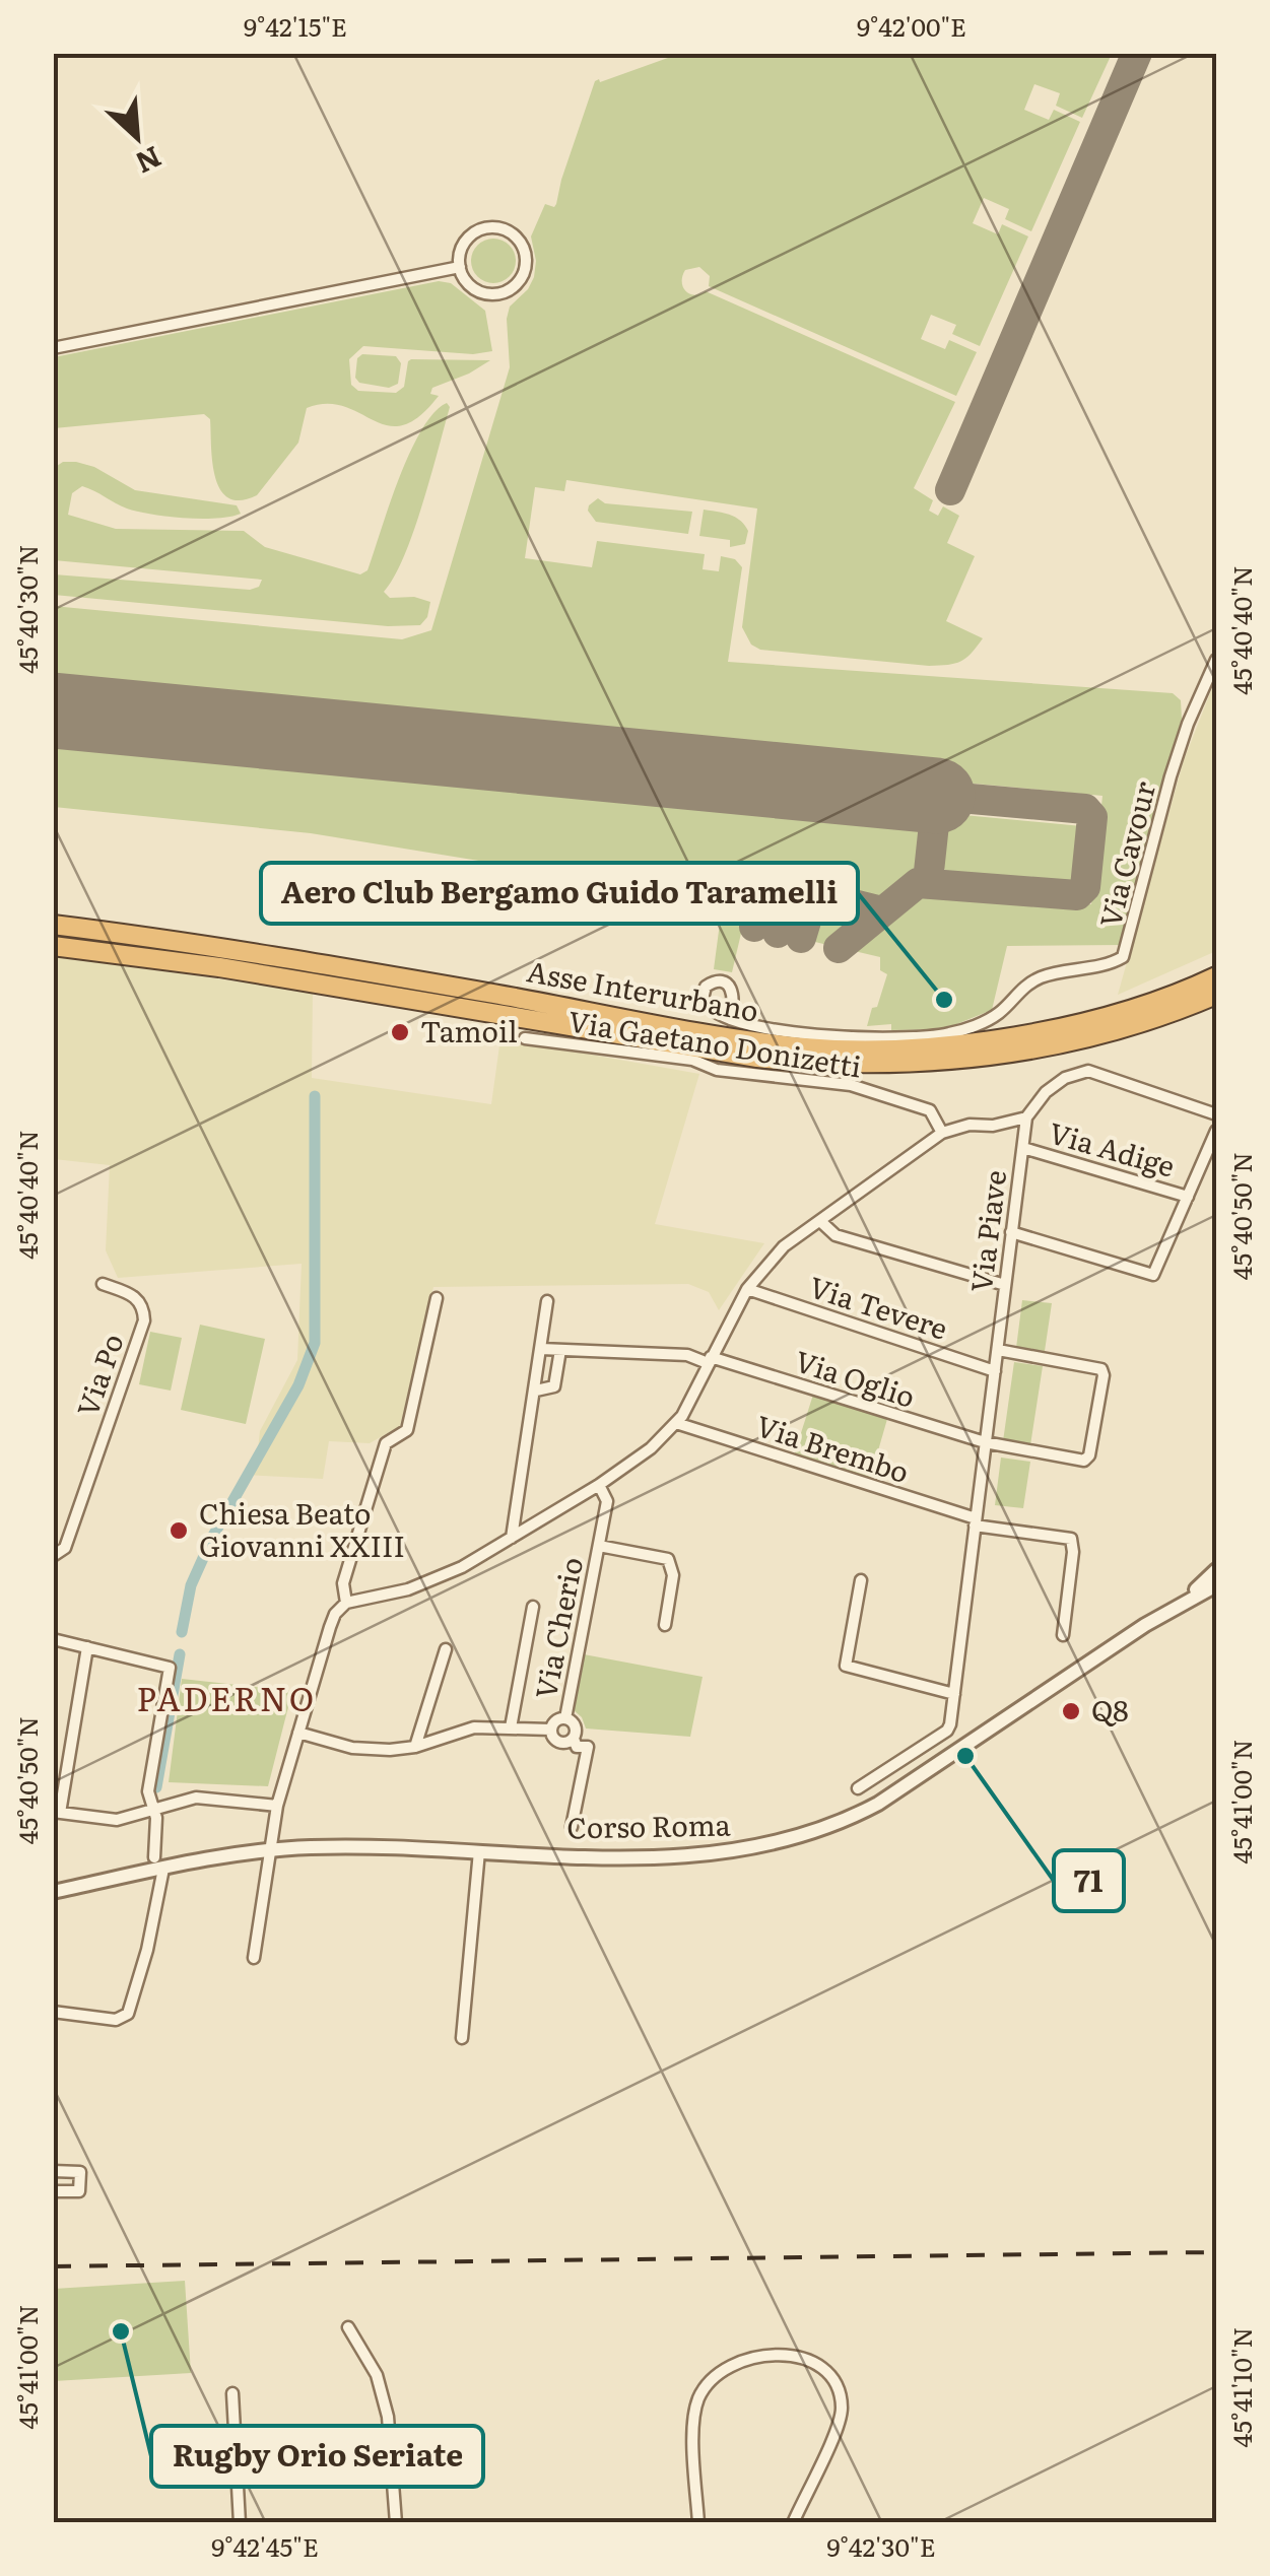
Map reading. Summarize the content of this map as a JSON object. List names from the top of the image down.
{
  "streets": {
    "highway": ["Asse Interurbano"],
    "street": [
      "Via Cavour",
      "Via Gaetano Donizetti",
      "Via Adige",
      "Via Piave",
      "Via Tevere",
      "Via Po",
      "Via Oglio",
      "Via Brembo",
      "Via Cherio",
      "Corso Roma"
    ]
  },
  "crossings": [
    ["Via Adige", "Via Piave"],
    ["Via Piave", "Via Tevere"],
    ["Via Piave", "Via Oglio"],
    ["Via Piave", "Via Brembo"]
  ],
  "districts": ["PADERNO"],
  "places": [
    "Aero Club Bergamo Guido Taramelli",
    "Tamoil",
    "Chiesa Beato Giovanni XXIII",
    "Q8",
    "71",
    "Rugby Orio Seriate"
  ],
  "north": "bottom right",
  "coordinates": [
    "9°42'15\"E",
    "9°42'00\"E",
    "45°40'30\"N",
    "45°40'40\"N",
    "45°40'50\"N",
    "45°41'00\"N",
    "45°41'10\"N",
    "9°42'45\"E",
    "9°42'30\"E"
  ]
}
